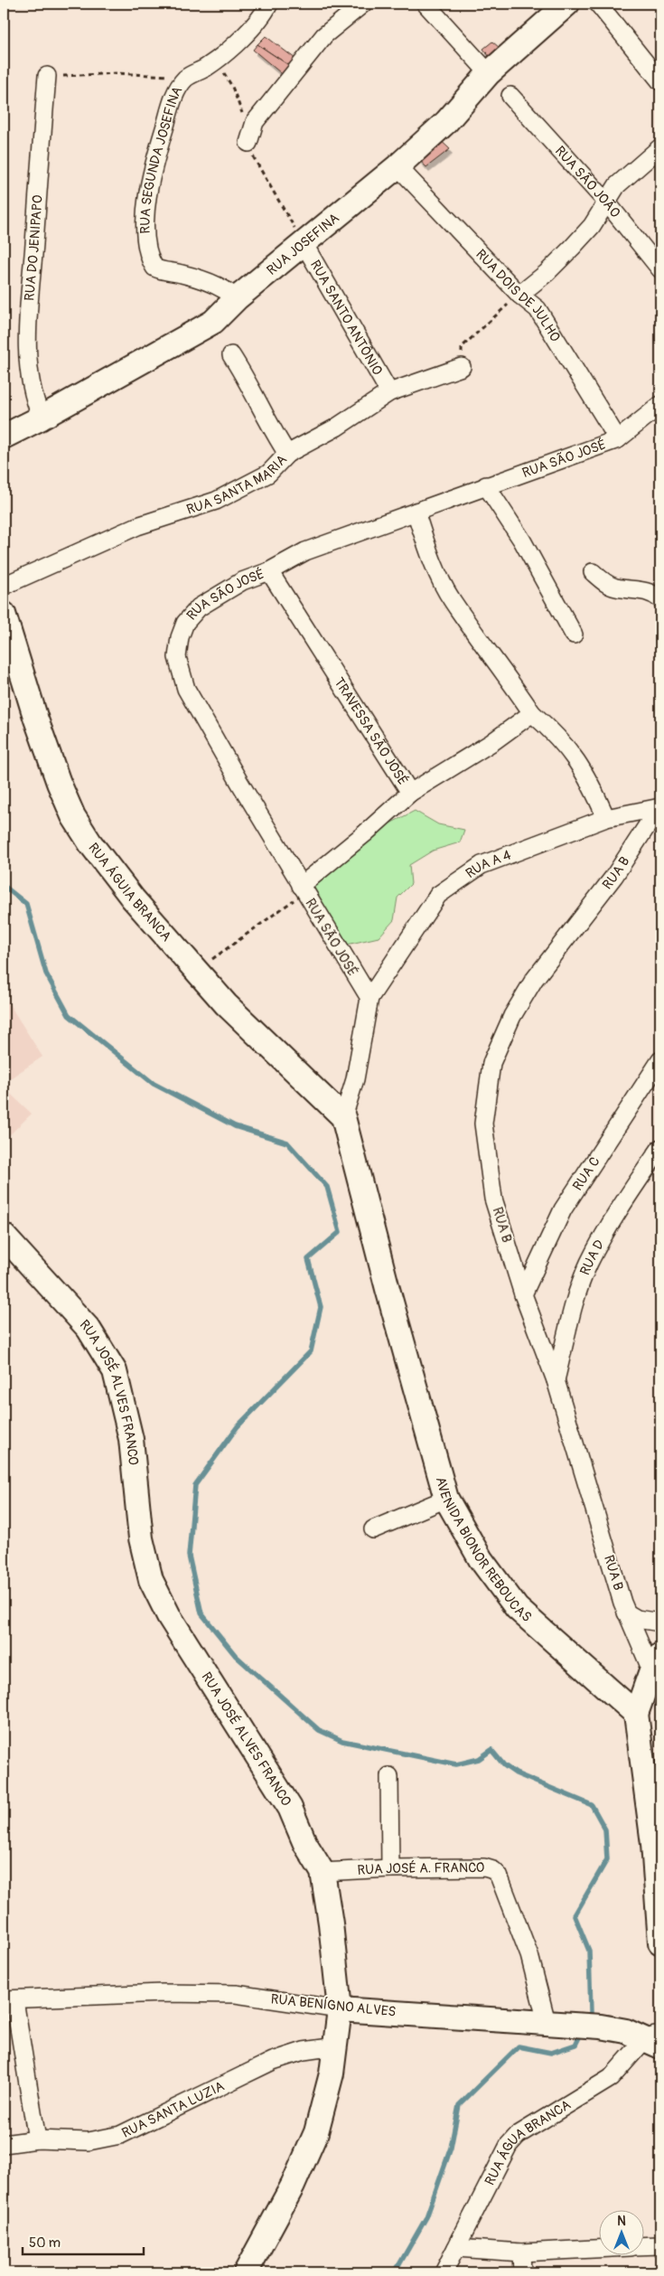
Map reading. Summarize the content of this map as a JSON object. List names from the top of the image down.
{
  "streets": {
    "main road": [
      "RUA JOSEFINA",
      "RUA ÁGUIA BRANCA",
      "RUA JOSÉ ALVES FRANCO",
      "AVENIDA BIONOR REBOUCAS",
      "RUA BENÍGNO ALVES"
    ],
    "street": [
      "RUA SEGUNDA JOSEFINA",
      "RUA SÃO JOÃO",
      "RUA DO JENIPAPO",
      "RUA DOIS DE JULHO",
      "RUA SANTO ANTÔNIO",
      "RUA SÃO JOSÉ",
      "RUA SANTA MARIA",
      "TRAVESSA SÃO JOSÉ",
      "RUA A 4",
      "RUA B",
      "RUA C",
      "RUA D",
      "RUA JOSÉ A. FRANCO",
      "RUA SANTA LUZIA",
      "RUA ÁGUA BRANCA"
    ]
  },
  "crossings": [
    ["RUA SEGUNDA JOSEFINA", "RUA JOSEFINA"],
    ["RUA JOSEFINA", "RUA DO JENIPAPO"],
    ["RUA JOSEFINA", "RUA DOIS DE JULHO"],
    ["RUA JOSEFINA", "RUA SANTO ANTÔNIO"],
    ["RUA DOIS DE JULHO", "RUA SÃO JOSÉ"],
    ["RUA SANTO ANTÔNIO", "RUA SANTA MARIA"],
    ["RUA SÃO JOSÉ", "TRAVESSA SÃO JOSÉ"],
    ["RUA SÃO JOSÉ", "RUA A 4"],
    ["RUA A 4", "RUA B"],
    ["RUA B", "RUA C"],
    ["RUA B", "RUA D"],
    ["RUA ÁGUIA BRANCA", "AVENIDA BIONOR REBOUCAS"],
    ["RUA JOSÉ ALVES FRANCO", "RUA JOSÉ A. FRANCO"],
    ["RUA JOSÉ ALVES FRANCO", "RUA BENÍGNO ALVES"],
    ["RUA JOSÉ ALVES FRANCO", "RUA SANTA LUZIA"],
    ["RUA JOSÉ A. FRANCO", "RUA BENÍGNO ALVES"],
    ["RUA BENÍGNO ALVES", "RUA ÁGUA BRANCA"]
  ],
  "scale_bar": "50 m",
  "north": "top"
}
